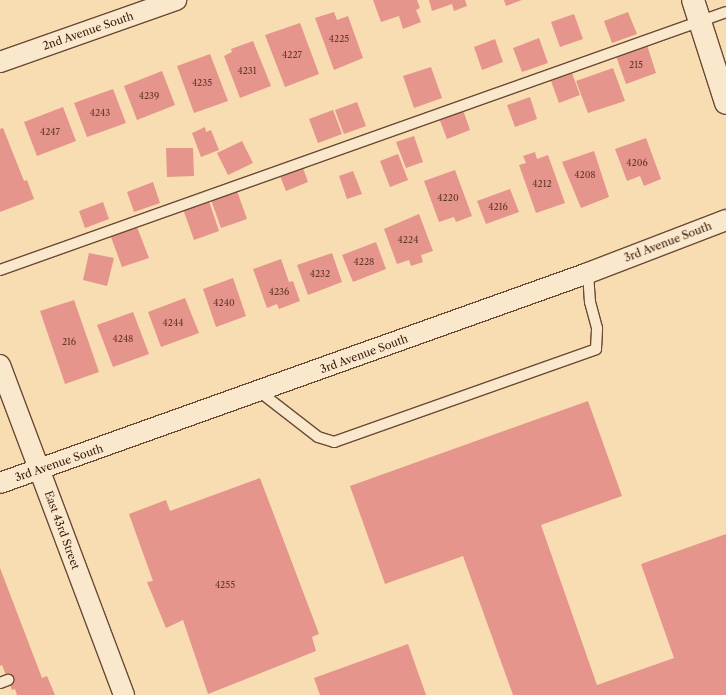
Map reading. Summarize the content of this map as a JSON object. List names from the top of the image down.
{
  "streets": {
    "street": ["2nd Avenue South", "3rd Avenue South", "East 43rd Street"]
  },
  "crossings": [
    ["3rd Avenue South", "East 43rd Street"]
  ],
  "house_numbers": [
    "4225",
    "4227",
    "215",
    "4231",
    "4235",
    "4239",
    "4243",
    "4247",
    "4206",
    "4208",
    "4212",
    "4220",
    "4216",
    "4224",
    "4228",
    "4232",
    "4236",
    "4240",
    "4244",
    "4248",
    "216",
    "4255"
  ]
}
